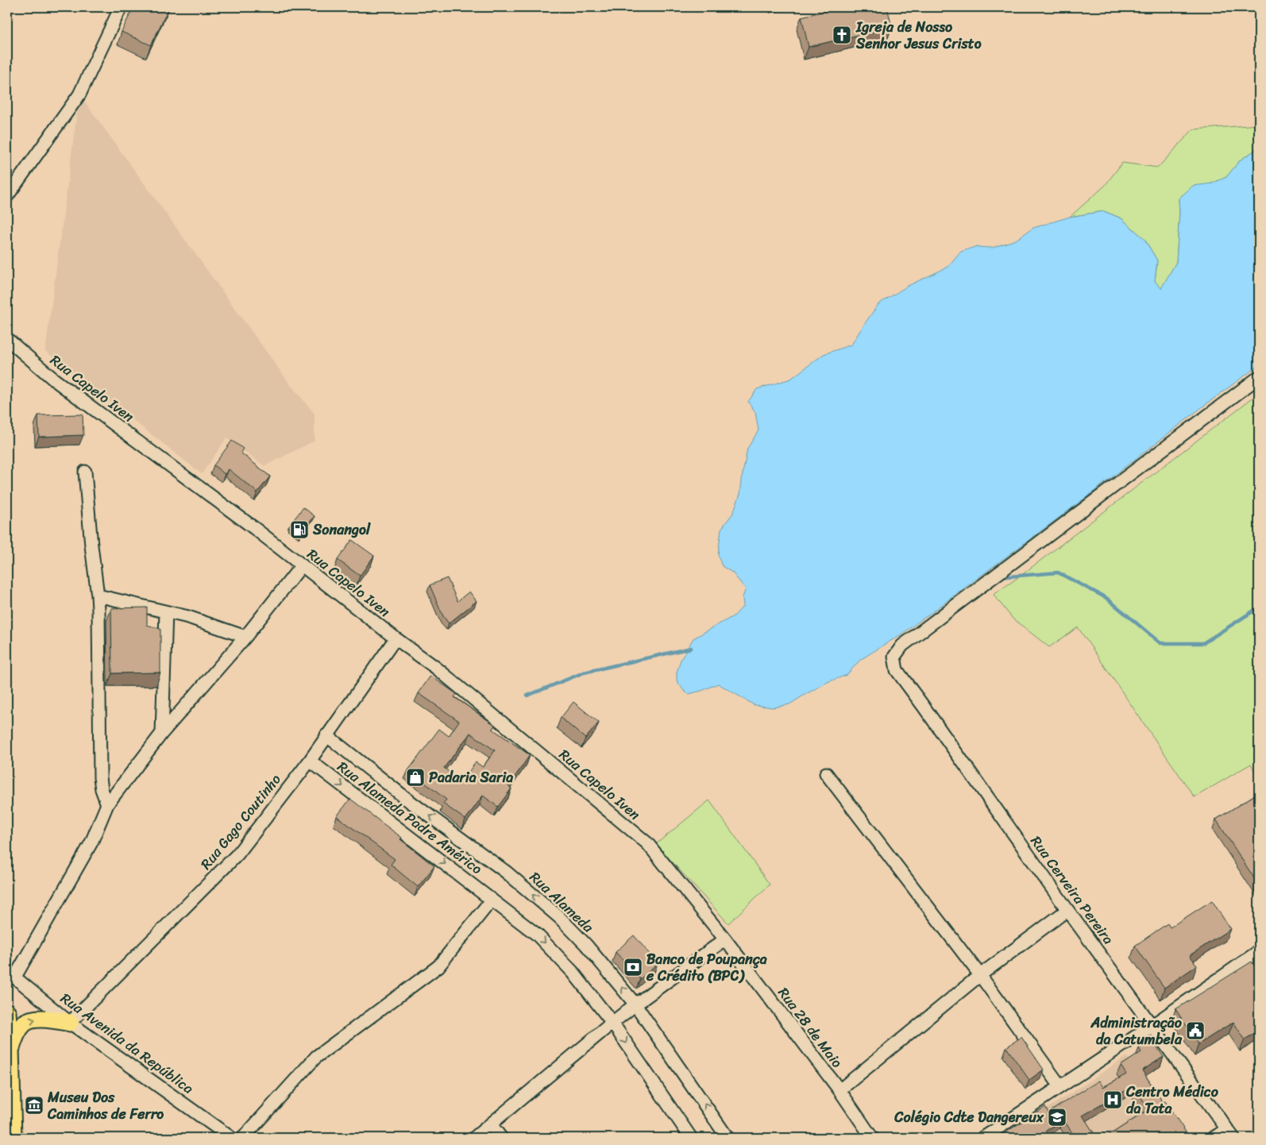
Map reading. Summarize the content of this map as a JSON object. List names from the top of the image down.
{
  "streets": {
    "street": [
      "Rua Capelo Iven",
      "Rua Alameda Padre Américo",
      "Rua Gago Coutinho",
      "Rua Cerveira Pereira",
      "Rua Alameda",
      "Rua 28 de Maio",
      "Rua Avenida da República"
    ]
  },
  "crossings": [
    ["Rua Capelo Iven", "Rua Gago Coutinho"],
    ["Rua Capelo Iven", "Rua 28 de Maio"],
    ["Rua Alameda Padre Américo", "Rua Gago Coutinho"],
    ["Rua Gago Coutinho", "Rua Alameda"],
    ["Rua Gago Coutinho", "Rua Avenida da República"]
  ],
  "one_way": ["Rua Alameda Padre Américo"],
  "places": {
    "church": ["Igreja de Nosso Senhor Jesus Cristo"],
    "fuel station": ["Sonangol"],
    "shop": ["Padaria Saria"],
    "bank": ["Banco de Poupança e Crédito (BPC)"],
    "public building": ["Administração da Catumbela"],
    "hospital": ["Centro Médico da Tata"],
    "museum": ["Museu Dos Caminhos de Ferro"],
    "school or university": ["Colégio Cdte Dangereux"]
  }
}
